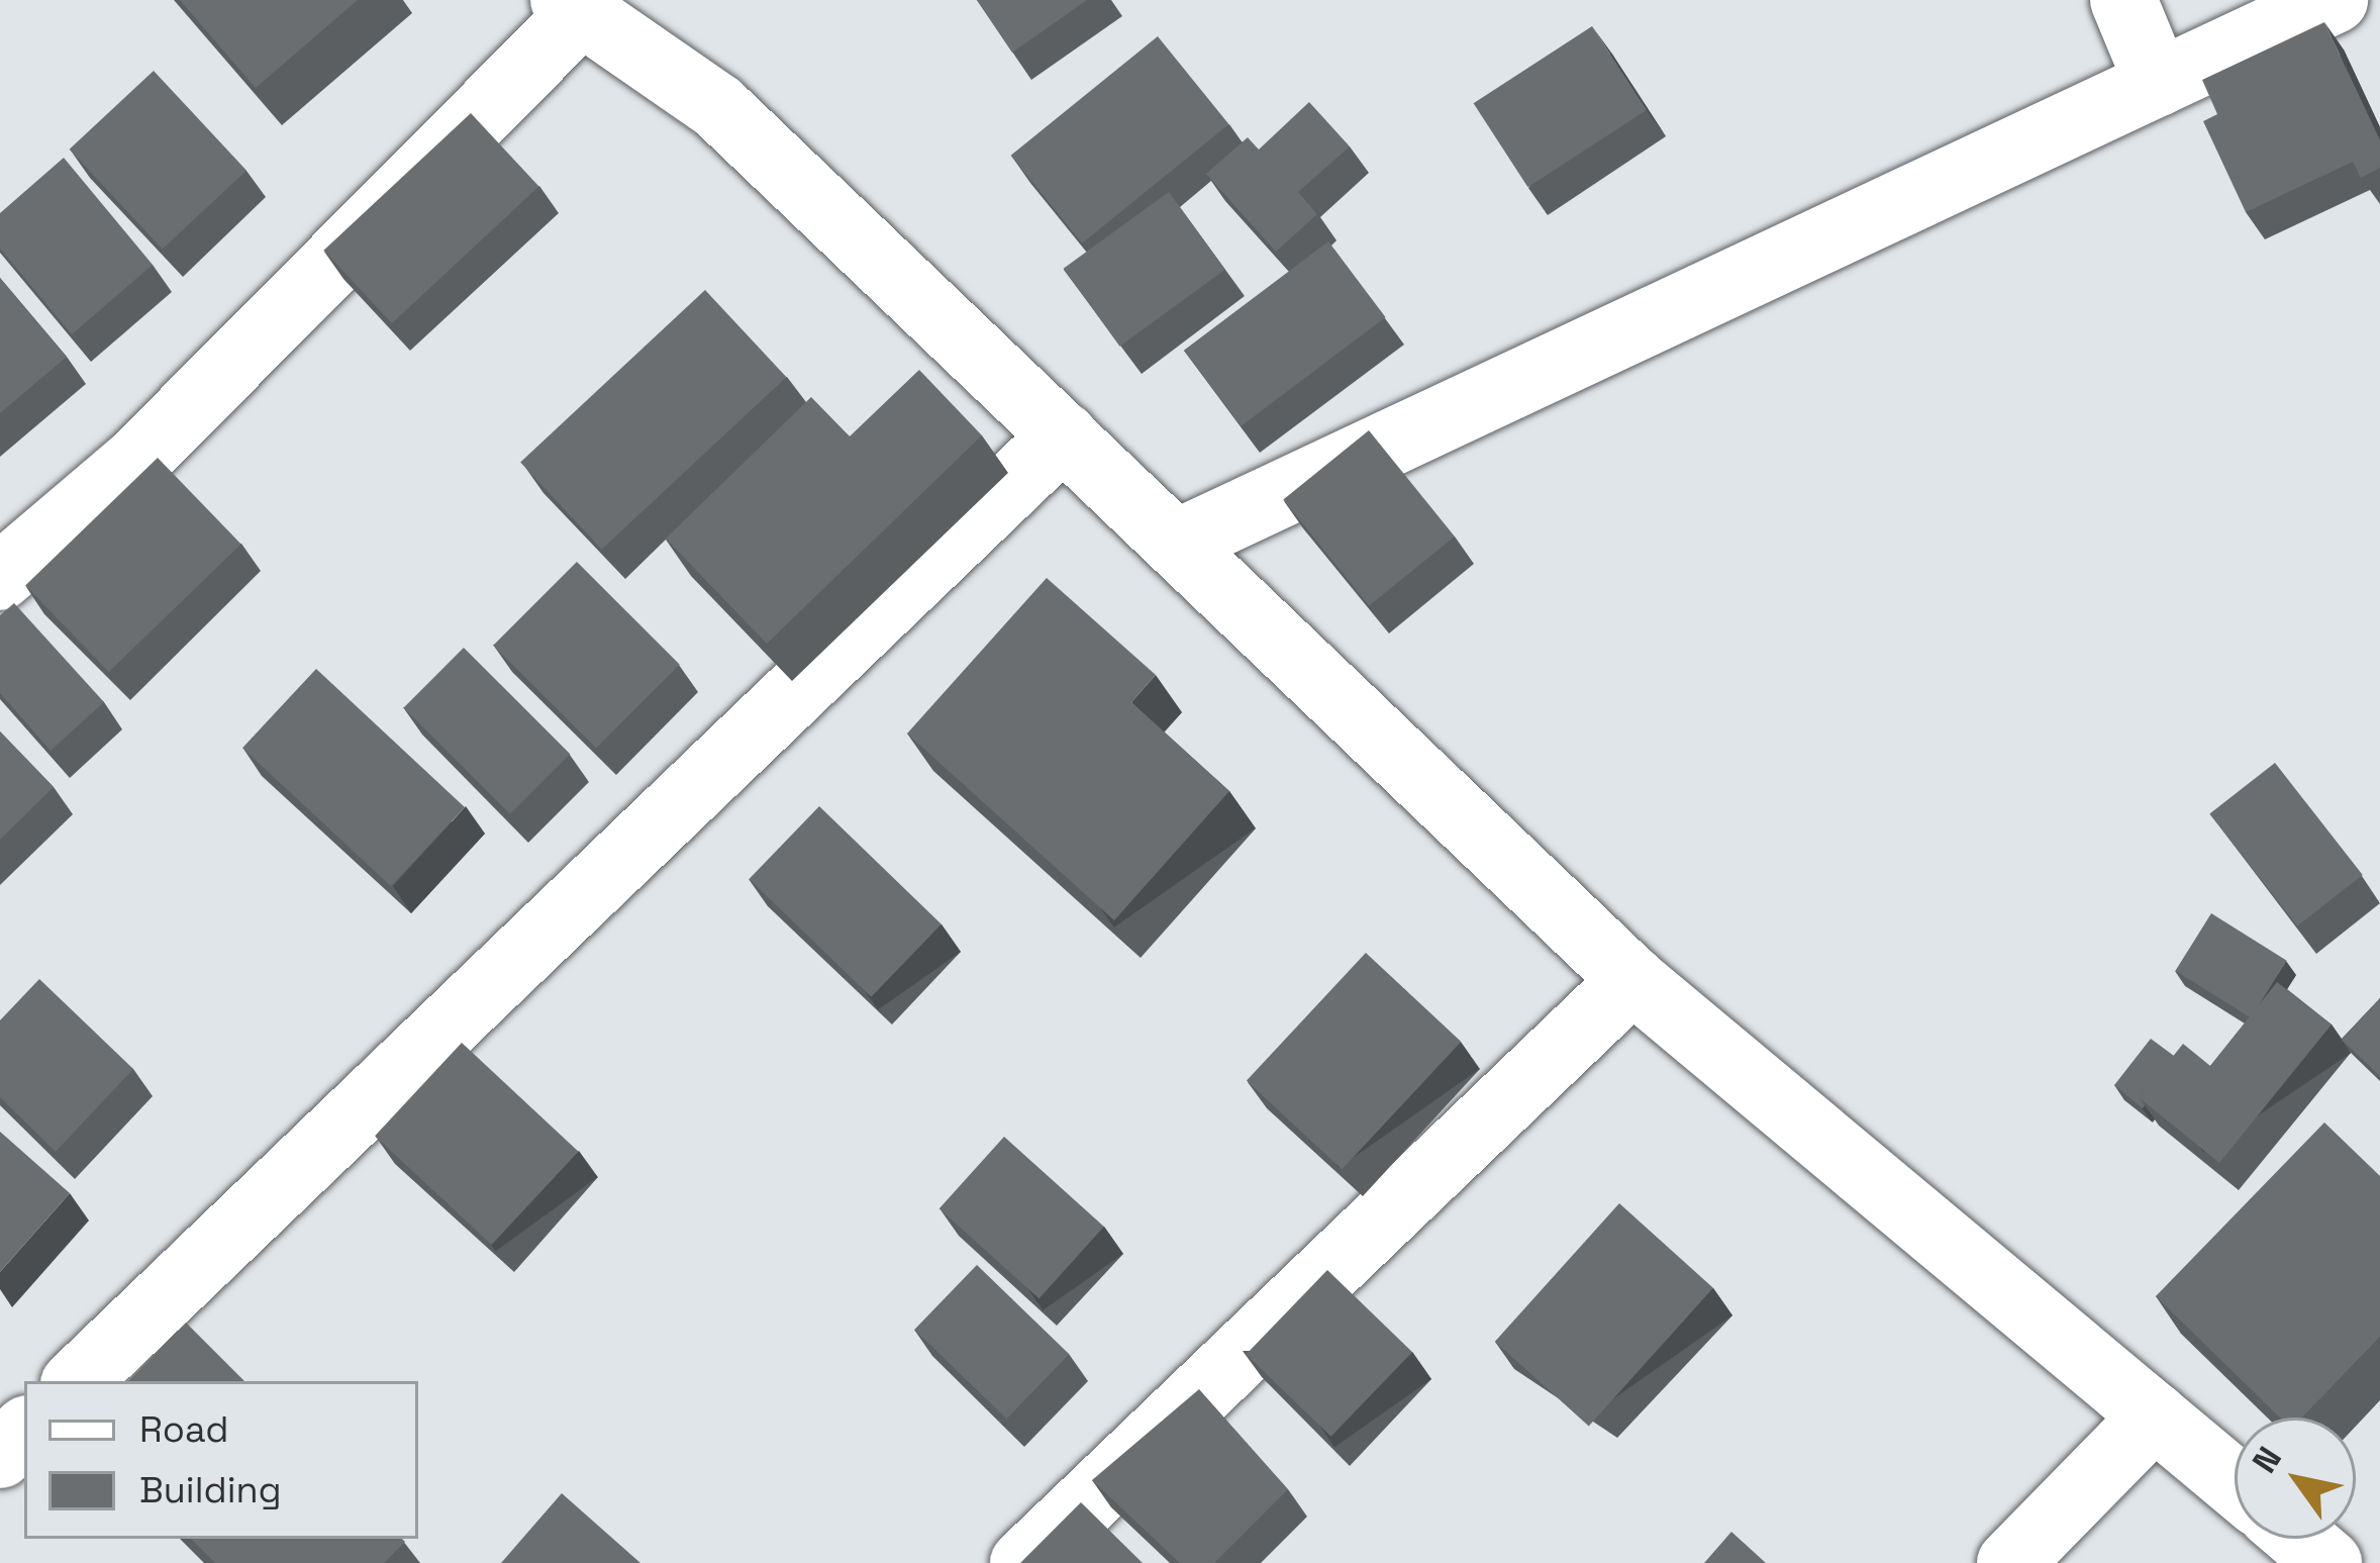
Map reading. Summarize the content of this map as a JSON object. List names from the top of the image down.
{
  "legend": ["Road", "Building"],
  "north": "top left"
}
